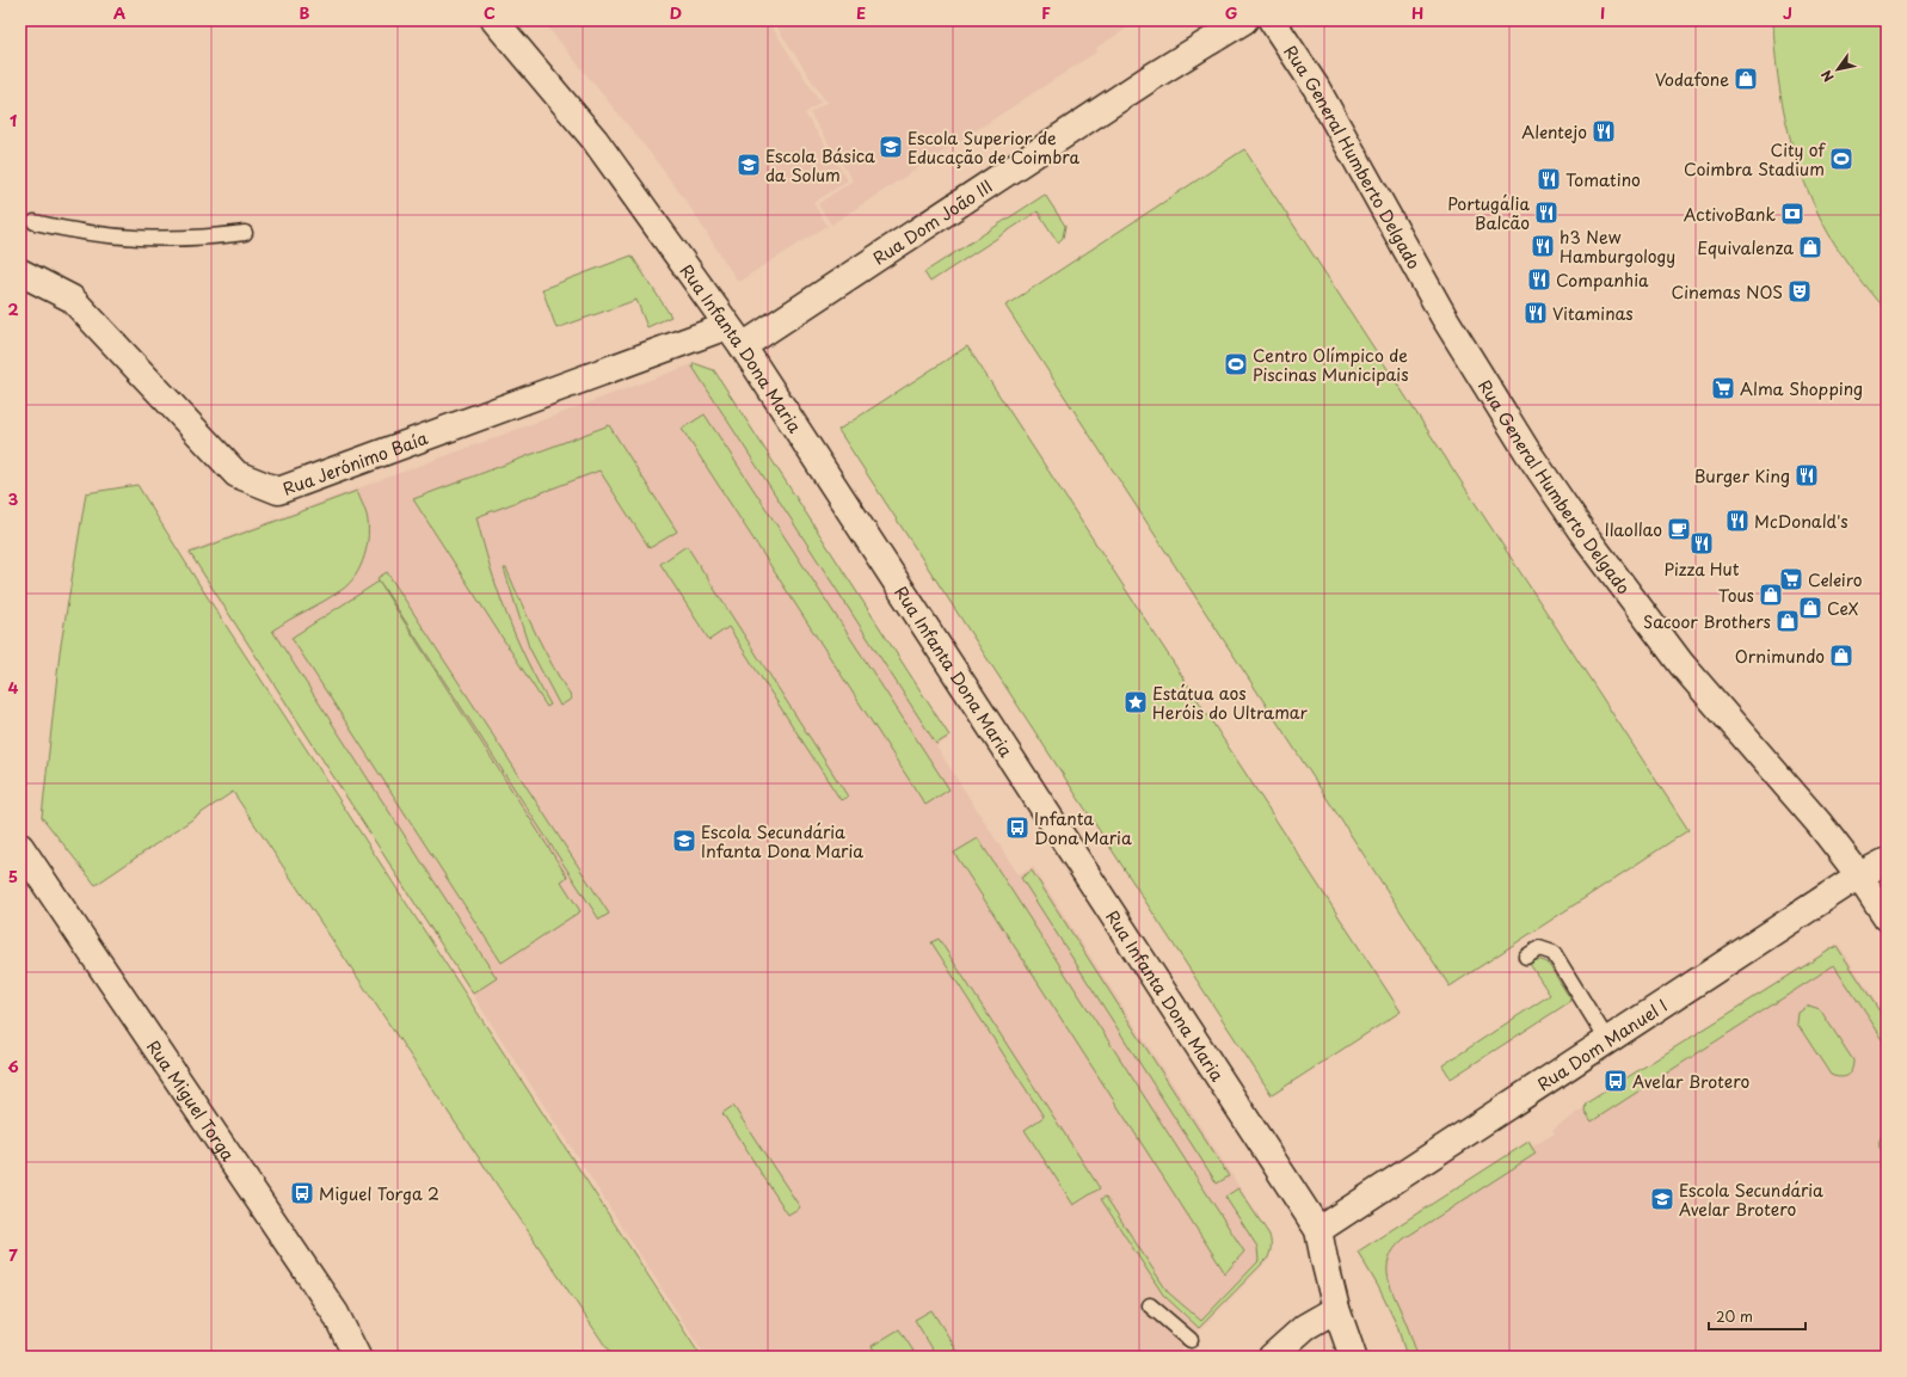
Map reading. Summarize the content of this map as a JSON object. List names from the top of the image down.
{
  "streets": {
    "street": [
      "Rua General Humberto Delgado",
      "Rua Dom João III",
      "Rua Infanta Dona Maria",
      "Rua Jerónimo Baía",
      "Rua Dom Manuel I",
      "Rua Miguel Torga"
    ]
  },
  "crossings": [
    ["Rua General Humberto Delgado", "Rua Dom Manuel I"],
    ["Rua Dom João III", "Rua Infanta Dona Maria"],
    ["Rua Infanta Dona Maria", "Rua Jerónimo Baía"],
    ["Rua Infanta Dona Maria", "Rua Dom Manuel I"]
  ],
  "places": {
    "shop": [
      "Vodafone",
      "Equivalenza",
      "Tous",
      "CeX",
      "Sacoor Brothers",
      "Ornimundo"
    ],
    "restaurant": [
      "Alentejo",
      "Tomatino",
      "Portugália Balcão",
      "h3 New Hamburgology",
      "Companhia",
      "Vitaminas",
      "Burger King",
      "McDonald's",
      "Pizza Hut"
    ],
    "school or university": [
      "Escola Superior de Educação de Coimbra",
      "Escola Básica da Solum",
      "Escola Secundária Infanta Dona Maria",
      "Escola Secundária Avelar Brotero"
    ],
    "sports": ["City of Coimbra Stadium", "Centro Olímpico de Piscinas Municipais"],
    "bank": ["ActivoBank"],
    "theatre": ["Cinemas NOS"],
    "supermarket": ["Alma Shopping", "Celeiro"],
    "cafe": ["llaollao"],
    "place": ["Estátua aos Heróis do Ultramar"],
    "bus stop": ["Infanta Dona Maria", "Avelar Brotero", "Miguel Torga 2"]
  },
  "scale_bar": "20 m",
  "north": "bottom left",
  "grid": {
    "columns": [
      "A",
      "B",
      "C",
      "D",
      "E",
      "F",
      "G",
      "H",
      "I",
      "J"
    ],
    "rows": [
      "1",
      "2",
      "3",
      "4",
      "5",
      "6",
      "7"
    ]
  }
}
